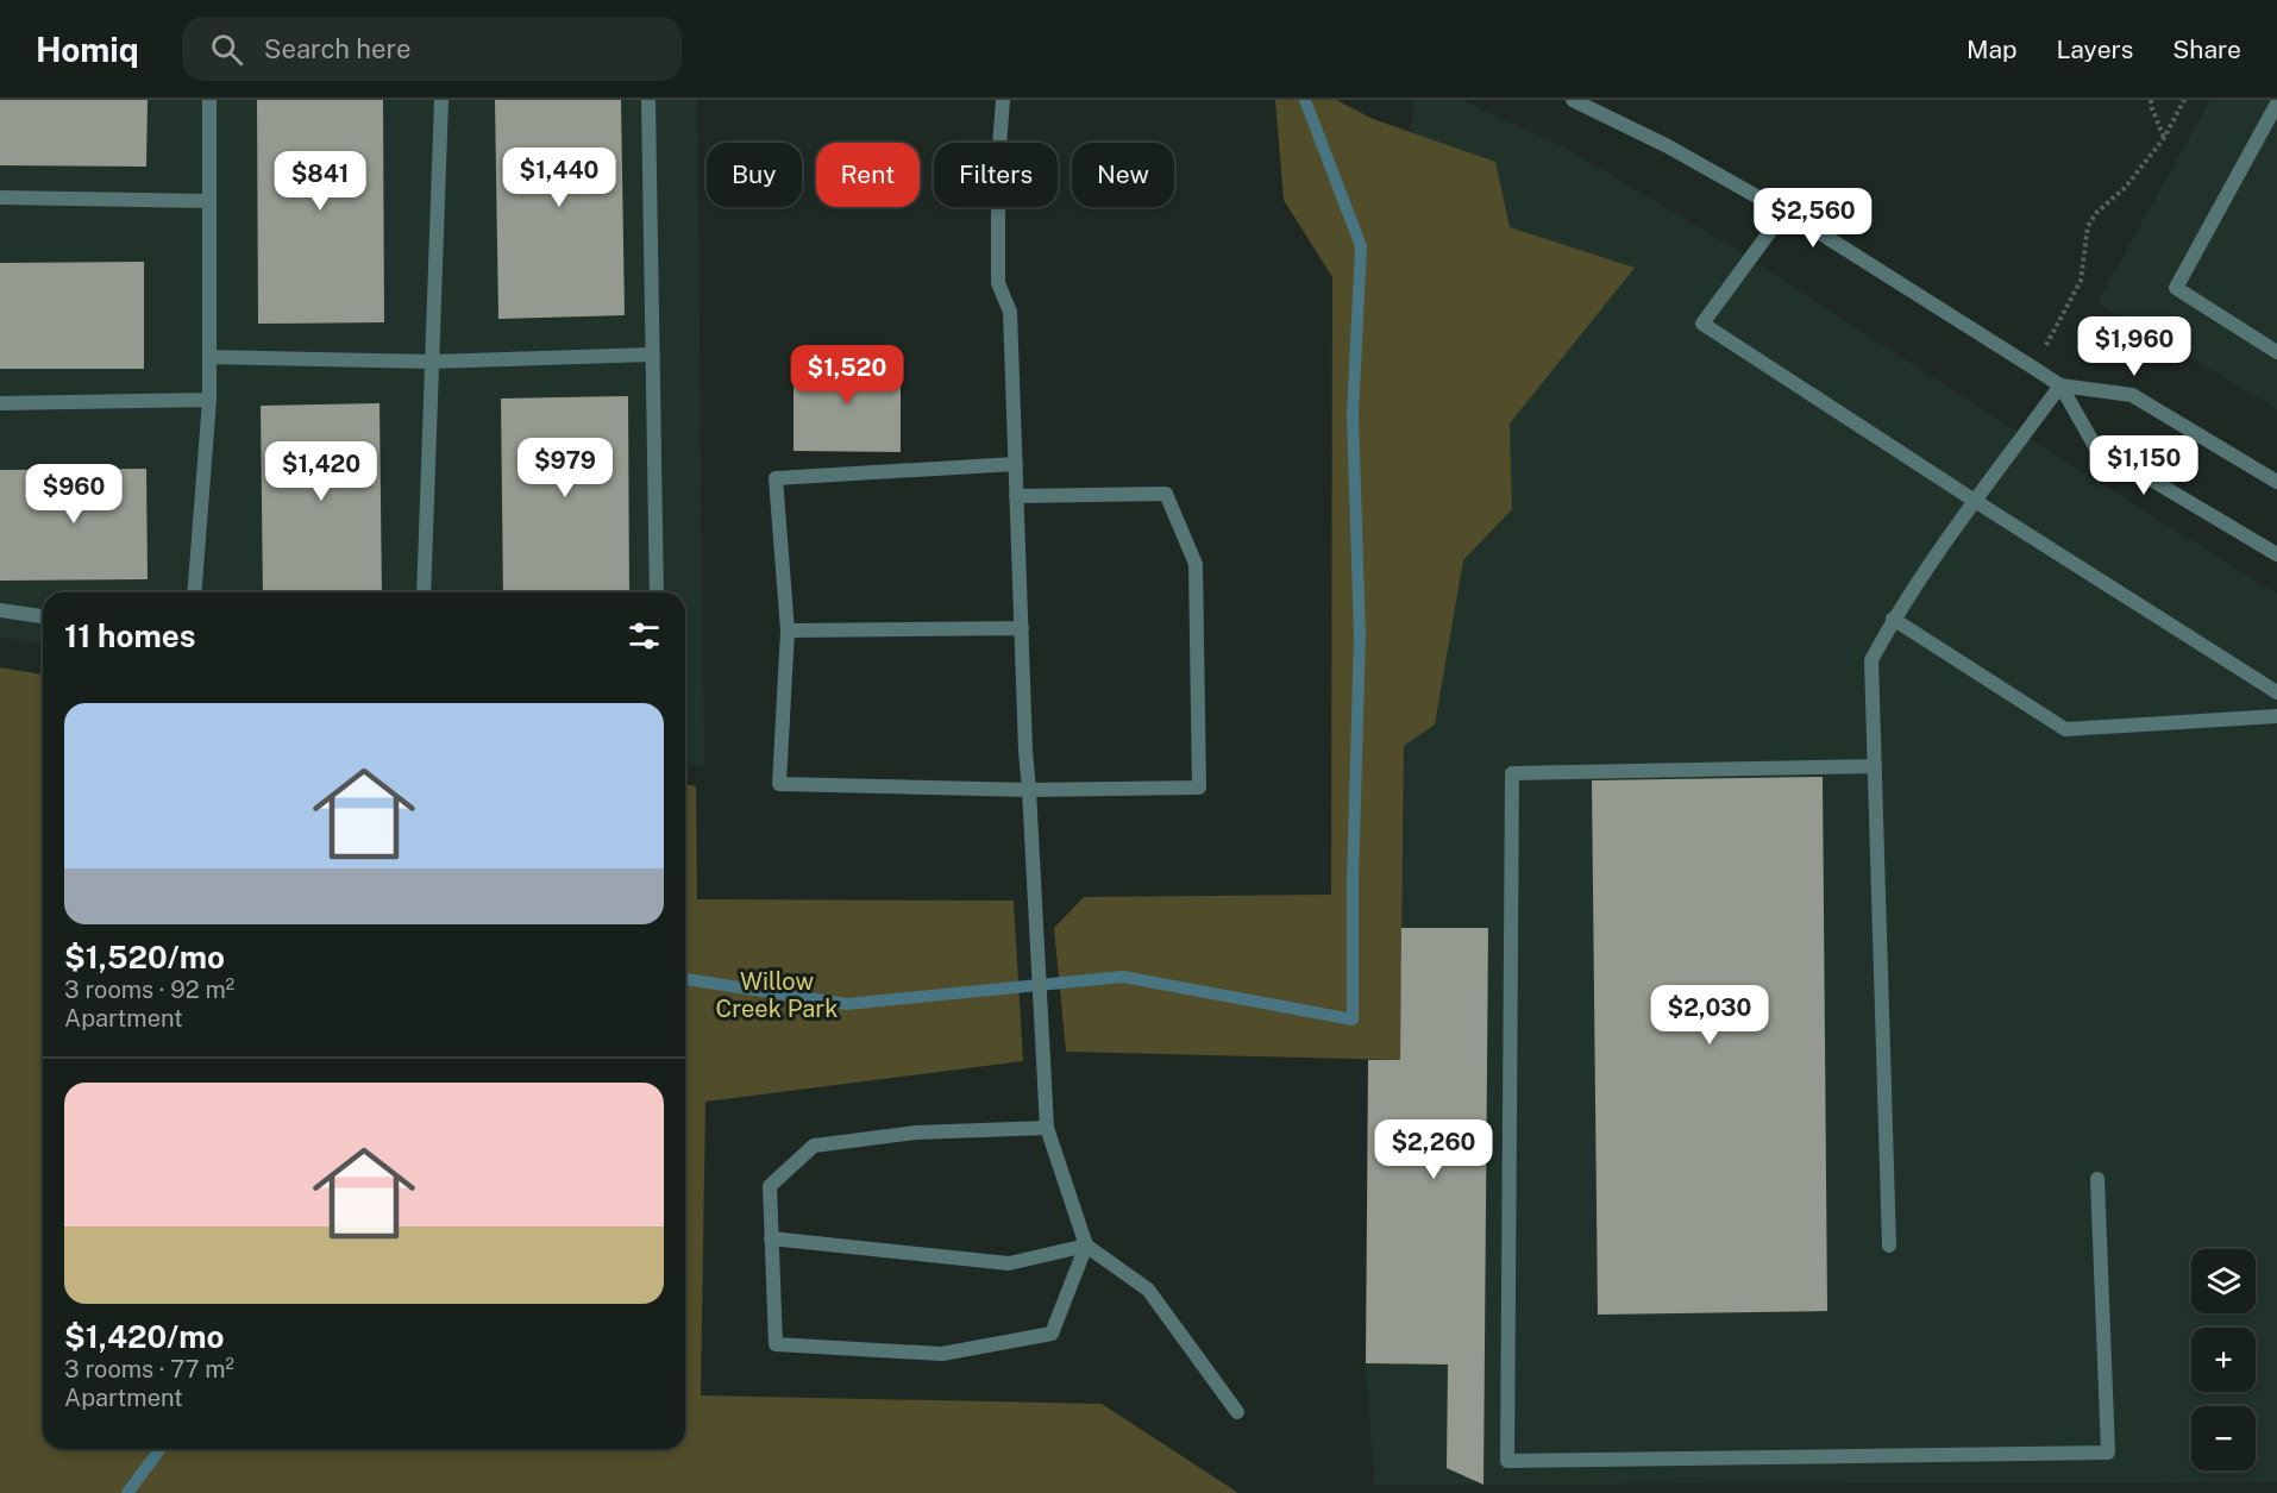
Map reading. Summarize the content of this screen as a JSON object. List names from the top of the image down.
{
  "parks": ["Willow Creek Park"],
  "page": {
    "header": "Homiq",
    "search": "Search here",
    "nav": ["Map", "Layers", "Share"],
    "chip": [
      "Buy",
      "Rent",
      "Filters",
      "New"
    ],
    "price": [
      "$1,440",
      "$841",
      "$2,560",
      "$1,960",
      "$1,520",
      "$1,150",
      "$979",
      "$1,420",
      "$960",
      "$2,030",
      "$2,260"
    ],
    "heading": "11 homes",
    "list": [
      {
        "name": "$1,520/mo",
        "note": "3 rooms · 92 m² · Apartment"
      },
      {
        "name": "$1,420/mo",
        "note": "3 rooms · 77 m² · Apartment"
      }
    ],
    "map_buttons": ["+", "−"]
  }
}
